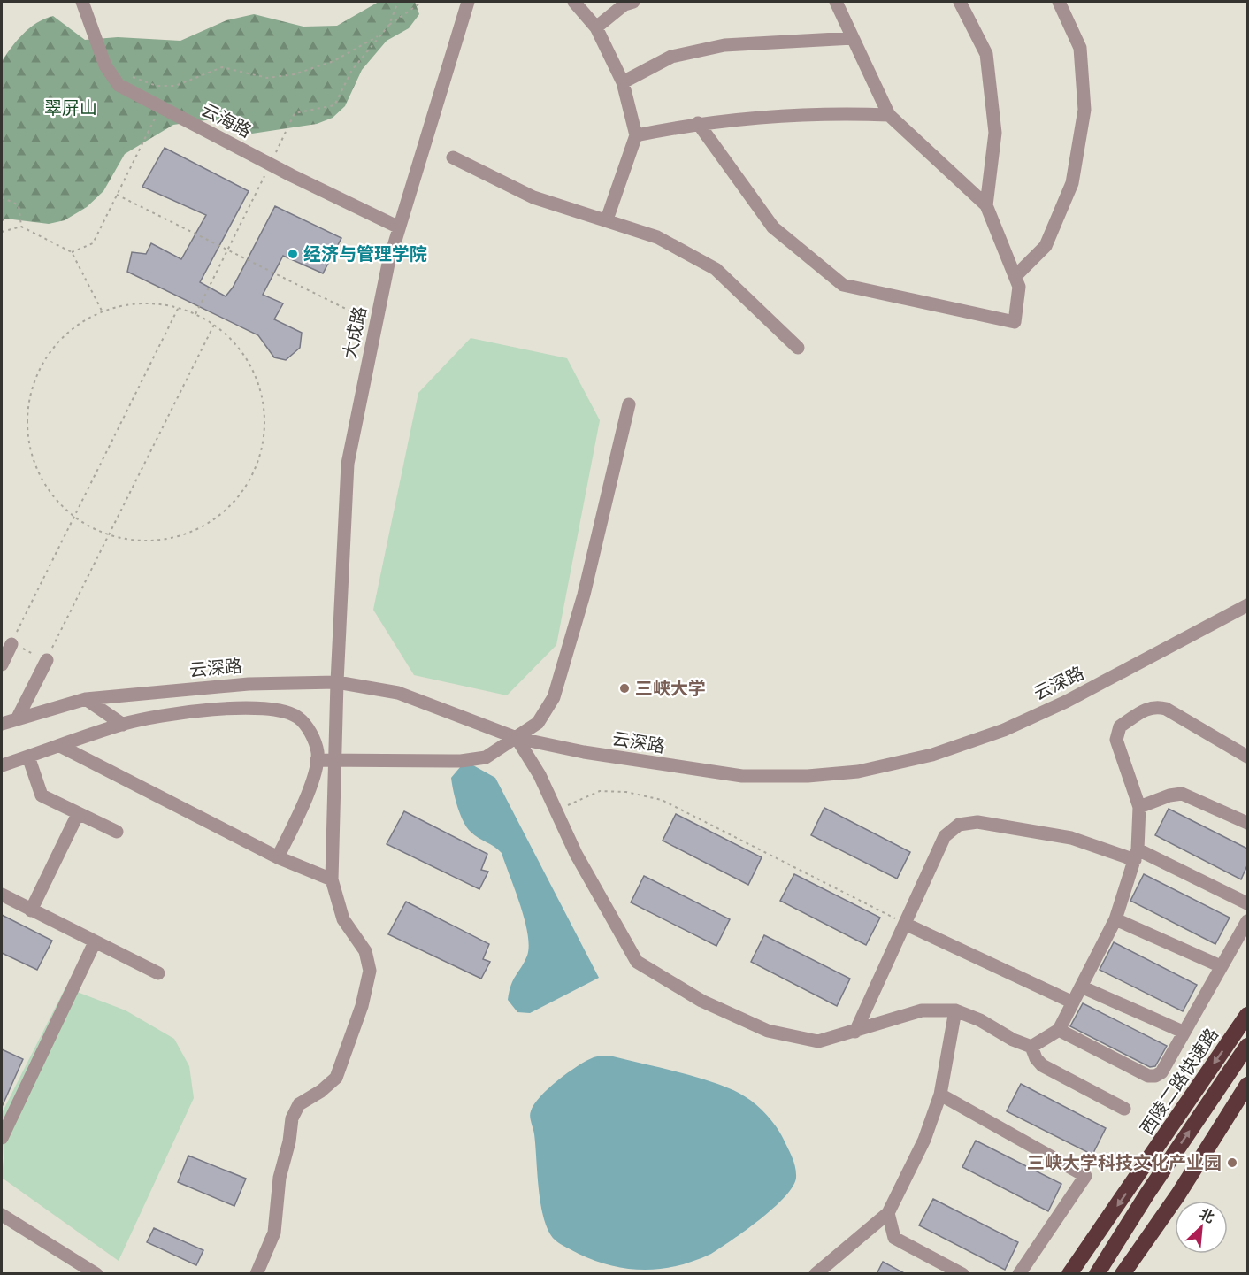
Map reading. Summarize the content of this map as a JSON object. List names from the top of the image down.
{
  "streets": {
    "highway": ["西陵二路快速路"],
    "street": ["云海路", "大成路", "云深路"]
  },
  "crossings": [
    ["云海路", "大成路"],
    ["大成路", "云深路"]
  ],
  "parks": ["翠屏山"],
  "places": ["经济与管理学院", "三峡大学", "三峡大学科技文化产业园"],
  "north": "top right"
}
